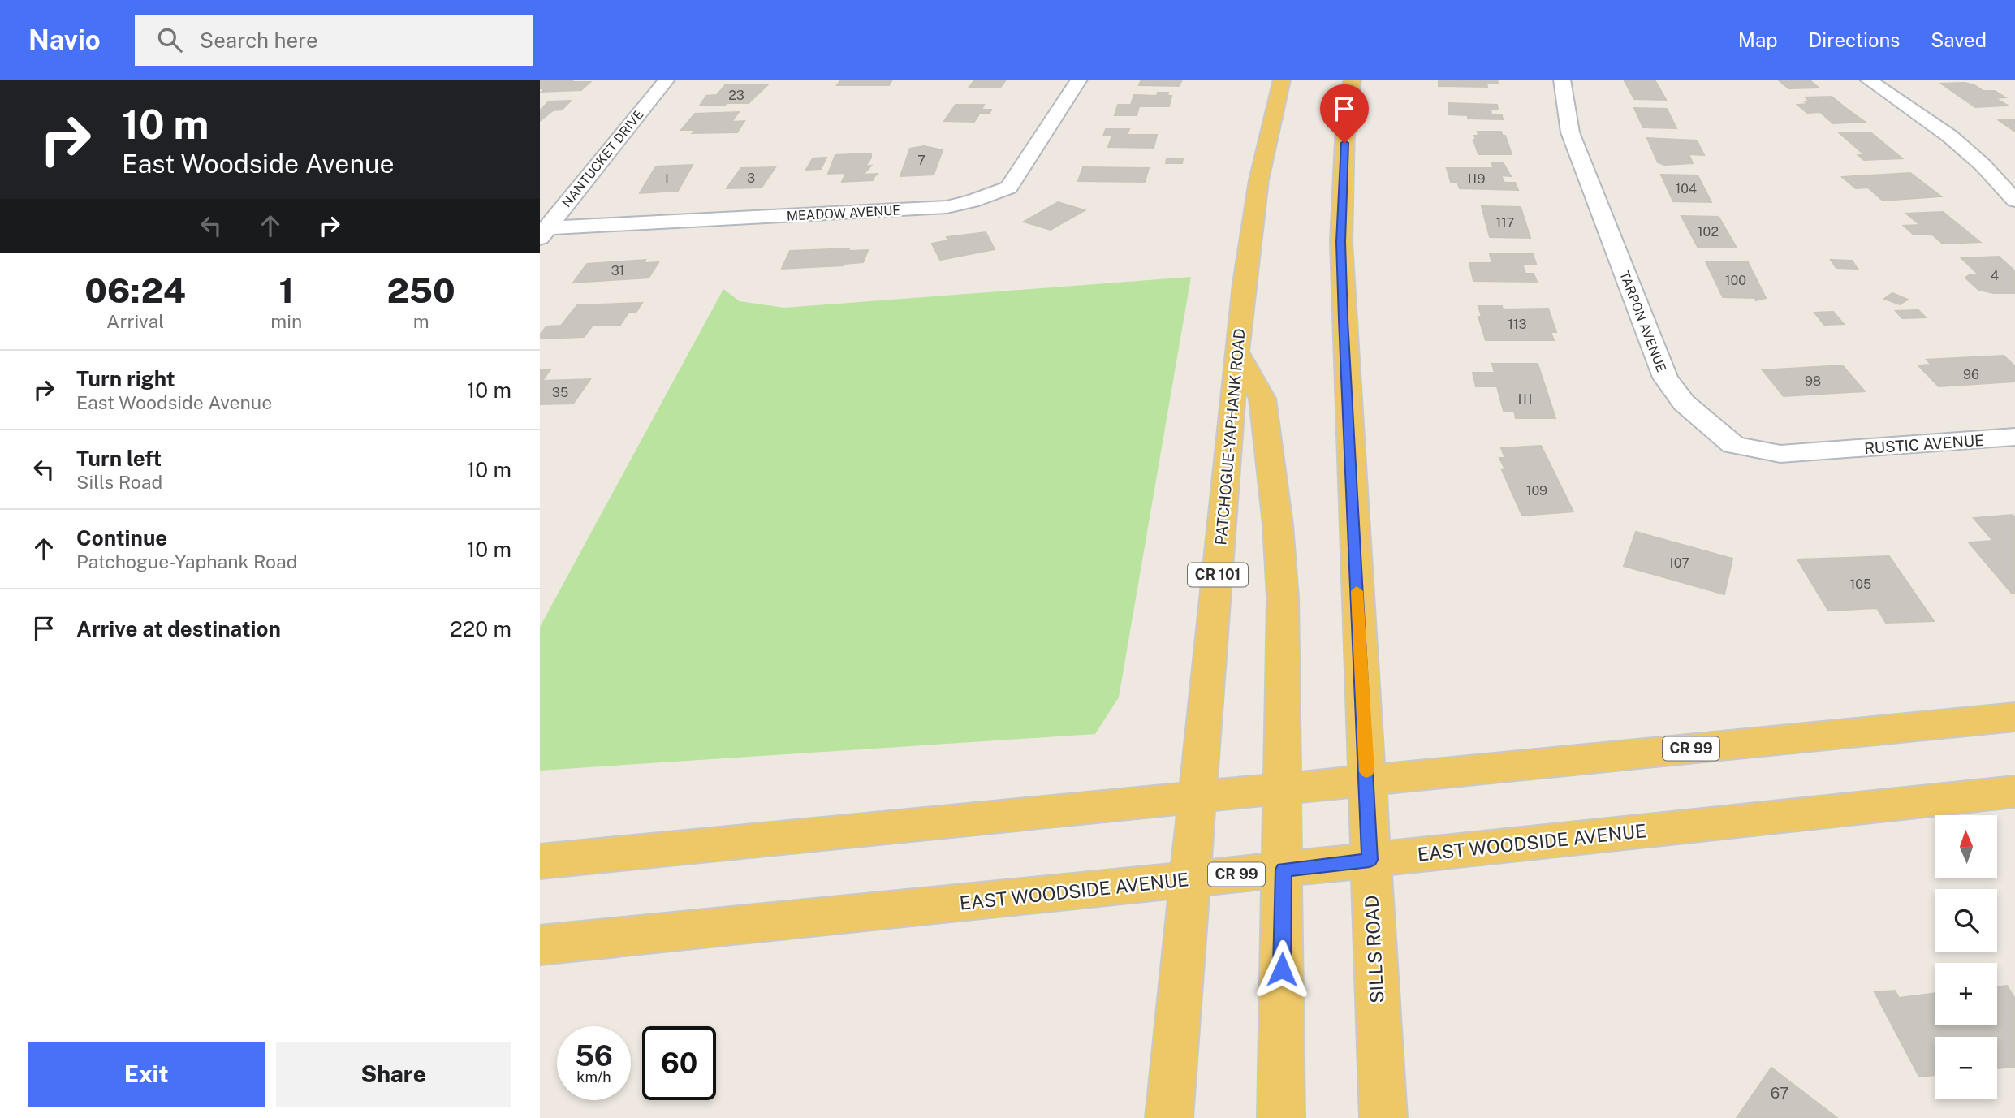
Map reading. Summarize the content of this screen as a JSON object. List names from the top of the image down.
{
  "streets": {
    "main road": [
      "PATCHOGUE-YAPHANK ROAD",
      "CR 101",
      "CR 99",
      "EAST WOODSIDE AVENUE",
      "SILLS ROAD"
    ],
    "street": [
      "NANTUCKET DRIVE",
      "MEADOW AVENUE",
      "TARPON AVENUE",
      "RUSTIC AVENUE"
    ]
  },
  "crossings": [
    ["NANTUCKET DRIVE", "MEADOW AVENUE"],
    ["TARPON AVENUE", "RUSTIC AVENUE"],
    ["PATCHOGUE-YAPHANK ROAD", "CR 101"],
    ["PATCHOGUE-YAPHANK ROAD", "CR 99"],
    ["CR 101", "CR 99"],
    ["CR 101", "EAST WOODSIDE AVENUE"],
    ["CR 99", "SILLS ROAD"],
    ["EAST WOODSIDE AVENUE", "SILLS ROAD"]
  ],
  "house_numbers": [
    "23",
    "7",
    "3",
    "1",
    "119",
    "104",
    "117",
    "102",
    "31",
    "4",
    "100",
    "113",
    "96",
    "98",
    "35",
    "111",
    "109",
    "107",
    "105",
    "67"
  ],
  "north": "top",
  "page": {
    "header": "Navio",
    "search": "Search here",
    "nav": ["Map", "Directions", "Saved"],
    "turn": ["10 m", "East Woodside Avenue"],
    "eta": [
      "06:24",
      "Arrival",
      "1",
      "min",
      "250",
      "m"
    ],
    "list": [
      {
        "name": "Turn right",
        "note": "East Woodside Avenue",
        "value": "10 m"
      },
      {
        "name": "Turn left",
        "note": "Sills Road",
        "value": "10 m"
      },
      {
        "name": "Continue",
        "note": "Patchogue-Yaphank Road",
        "value": "10 m"
      },
      {
        "name": "Arrive at destination",
        "value": "220 m"
      }
    ],
    "map_buttons": ["+", "−"],
    "speed": "56 km/h",
    "limit": "60",
    "buttons": ["Exit", "Share"]
  }
}
